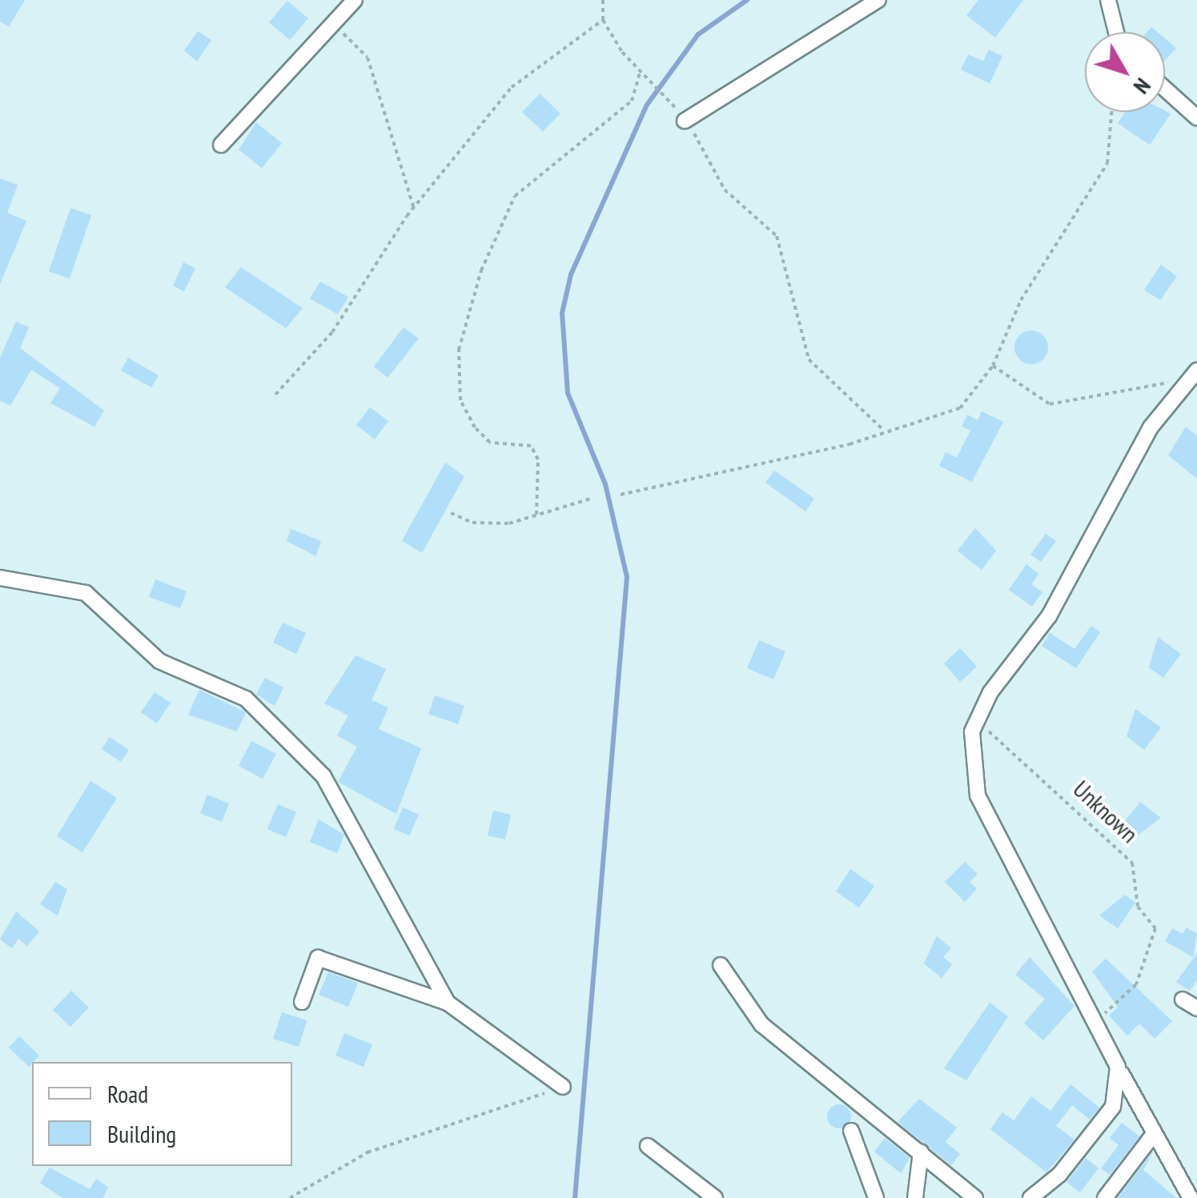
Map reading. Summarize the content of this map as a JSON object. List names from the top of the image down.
{
  "streets": {
    "path": ["Unknown"]
  },
  "legend": ["Road", "Building"],
  "north": "bottom right"
}
